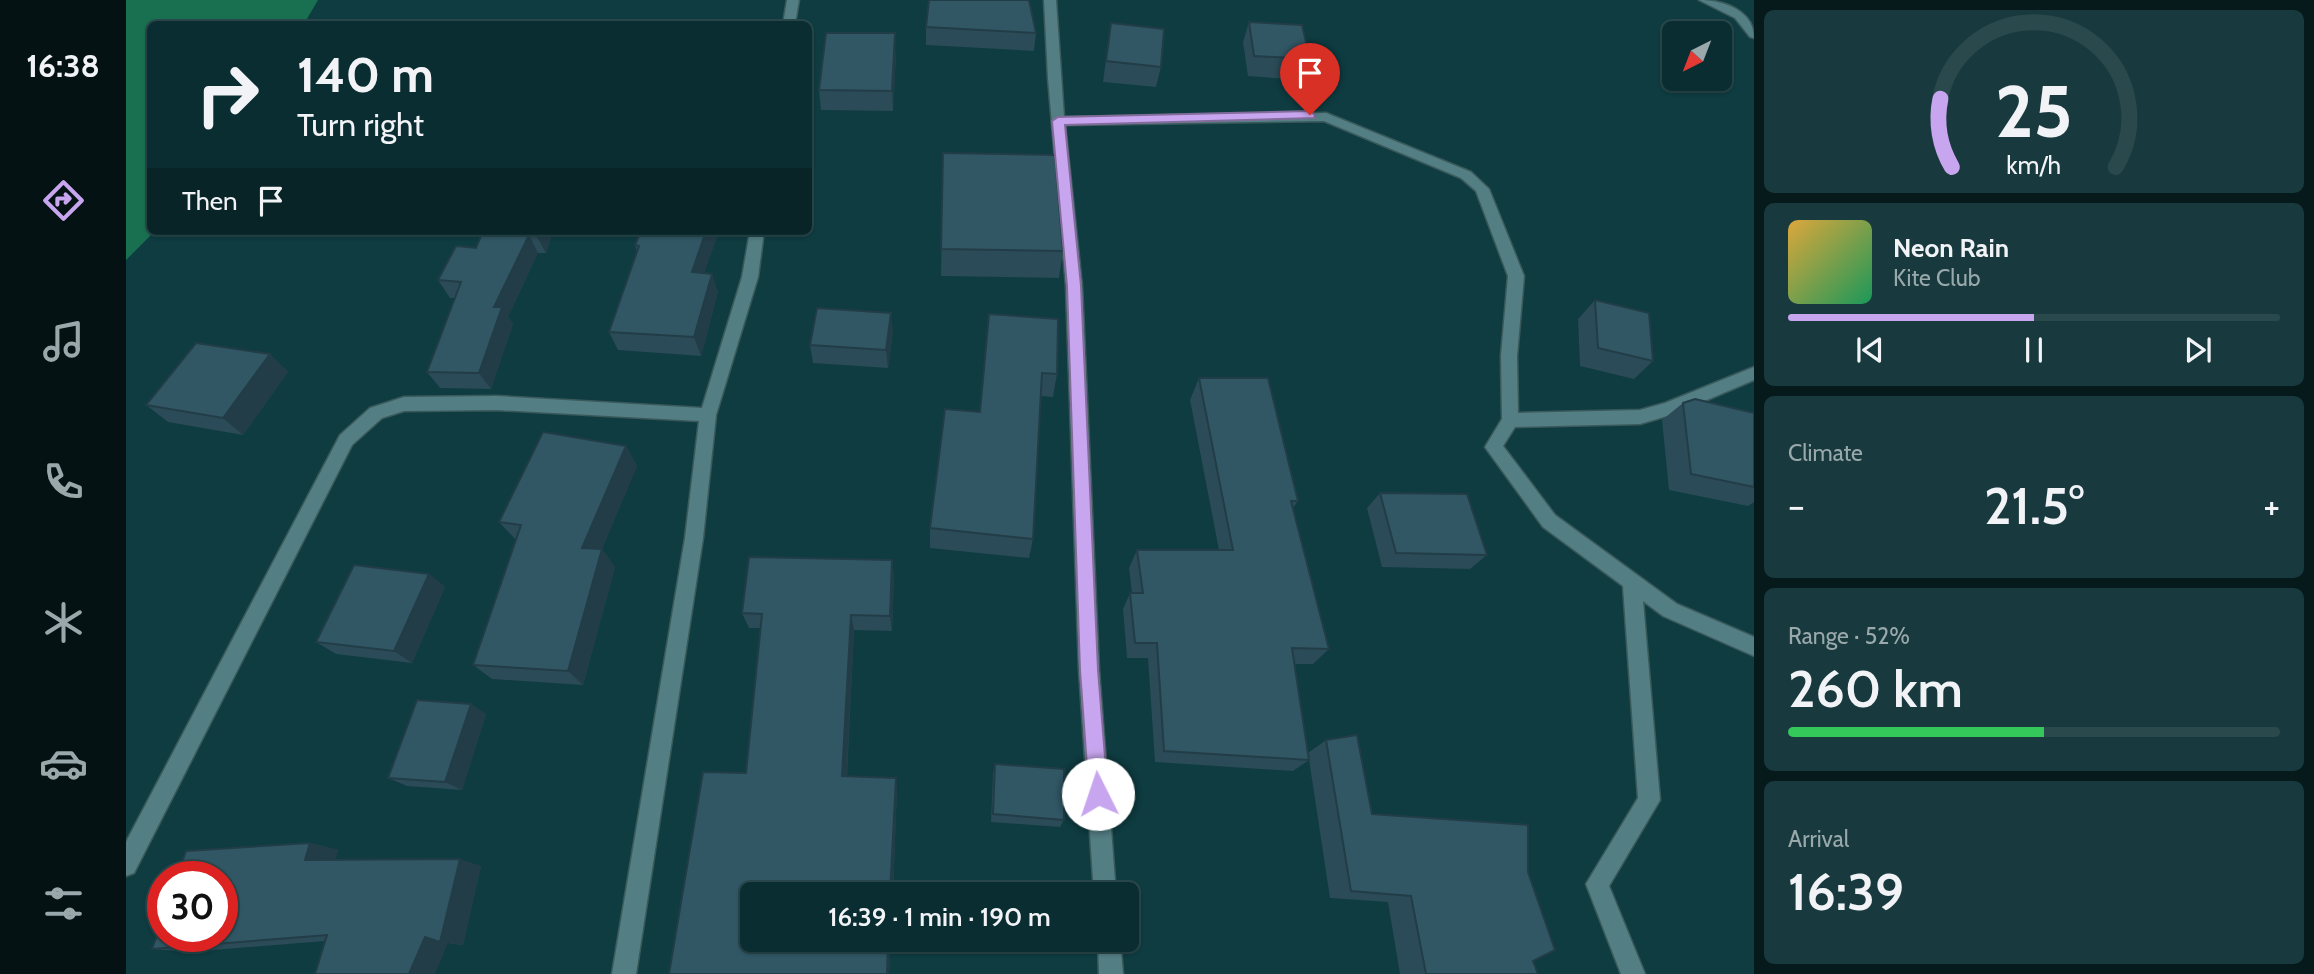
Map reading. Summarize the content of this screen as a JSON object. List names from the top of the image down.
{
  "north": "bottom left",
  "page": {
    "tabs": "16:38",
    "turn": ["140 m", "Turn right"],
    "then": "Then",
    "song": ["Neon Rain", "Kite Club"],
    "tile": [
      "Climate",
      ["Range · 52%", "260 km"],
      ["Arrival", "16:39"]
    ],
    "heat": ["−", "21.5°", "+"],
    "limit": "30",
    "trip": "16:39 · 1 min · 190 m",
    "gauge": ["25", "km/h"]
  }
}
